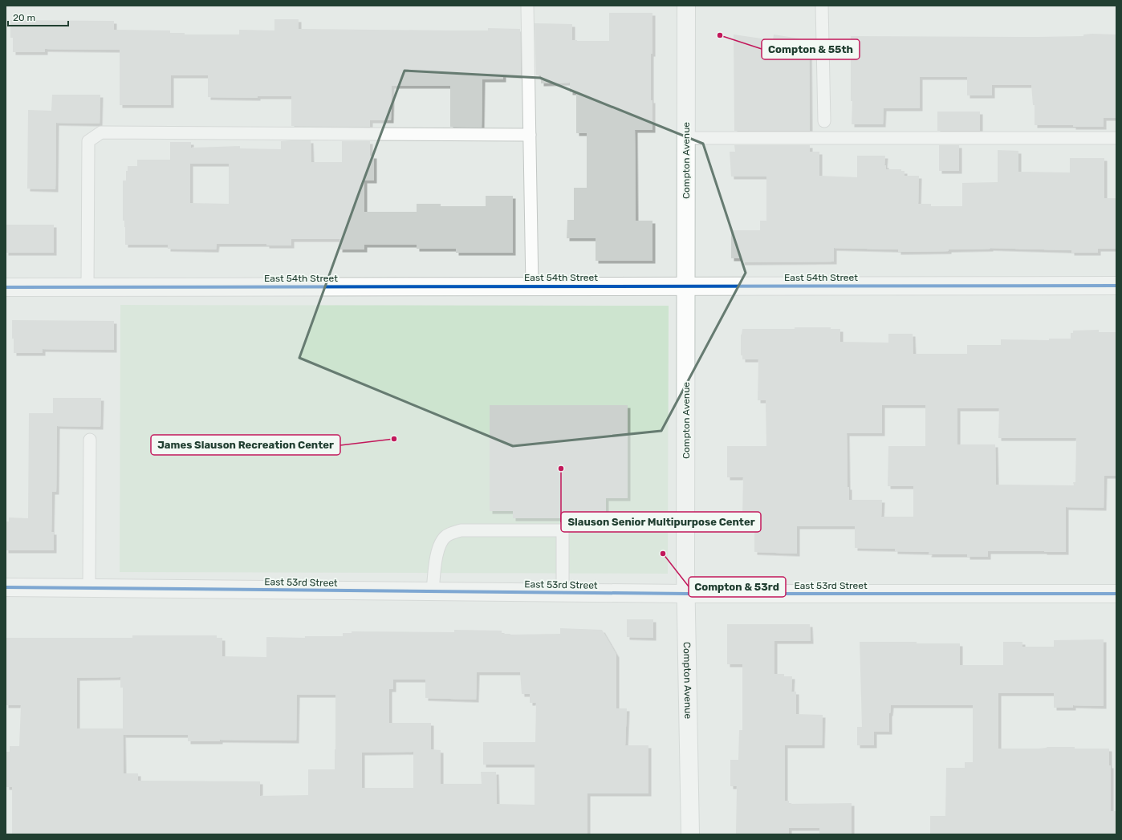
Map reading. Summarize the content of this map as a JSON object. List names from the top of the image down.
{
  "streets": {
    "street": ["Compton Avenue", "East 54th Street", "East 53rd Street"]
  },
  "crossings": [
    ["Compton Avenue", "East 54th Street"],
    ["Compton Avenue", "East 53rd Street"]
  ],
  "places": [
    "Compton & 55th",
    "James Slauson Recreation Center",
    "Slauson Senior Multipurpose Center",
    "Compton & 53rd"
  ],
  "scale_bar": "20 m"
}
